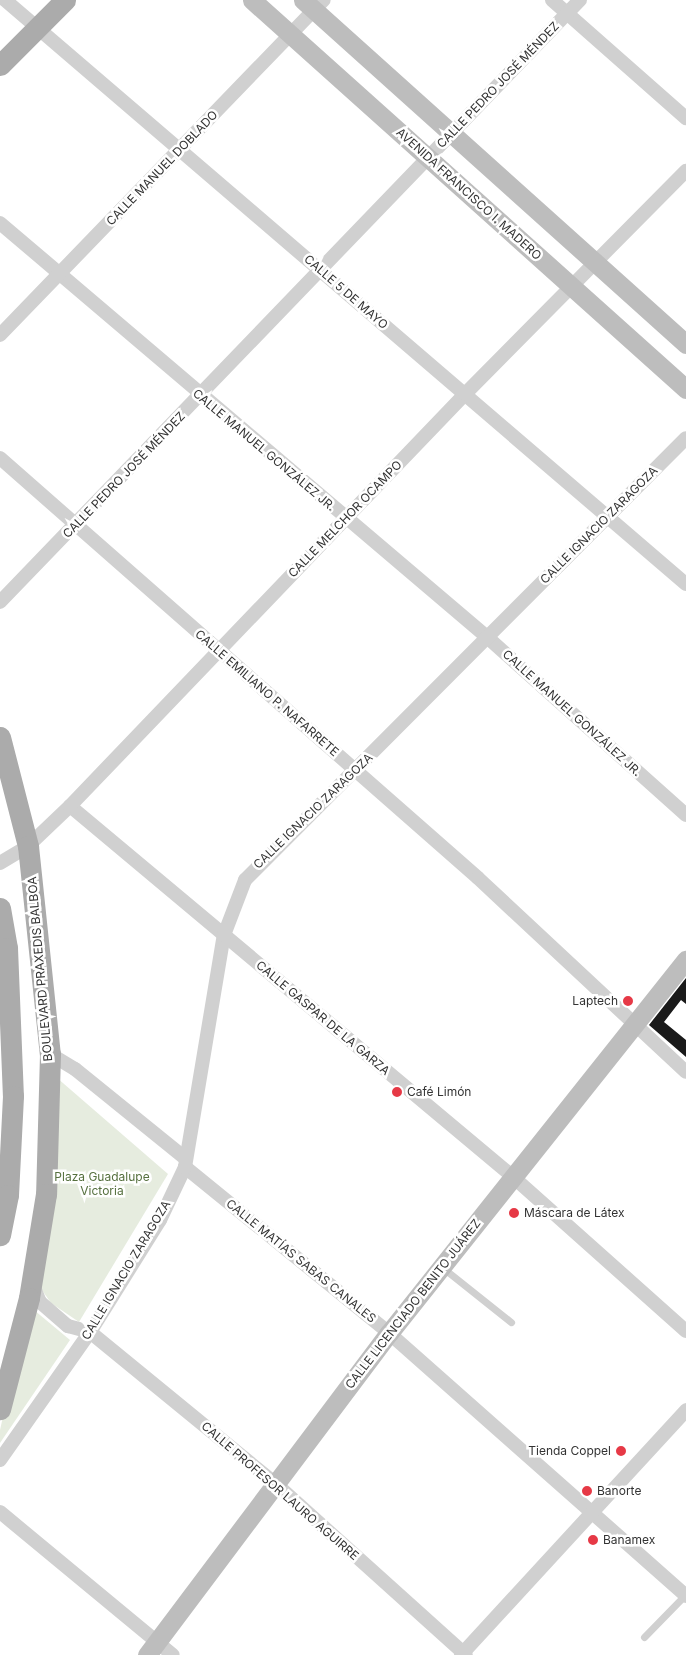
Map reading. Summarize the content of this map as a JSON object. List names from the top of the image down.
{
  "streets": {
    "main road": ["AVENIDA FRANCISCO I. MADERO", "BOULEVARD PRAXEDIS BALBOA", "CALLE LICENCIADO BENITO JUÁREZ"],
    "street": [
      "CALLE PEDRO JOSÉ MÉNDEZ",
      "CALLE MANUEL DOBLADO",
      "CALLE 5 DE MAYO",
      "CALLE MANUEL GONZÁLEZ JR.",
      "CALLE MELCHOR OCAMPO",
      "CALLE IGNACIO ZARAGOZA",
      "CALLE EMILIANO P. NAFARRETE",
      "CALLE GASPAR DE LA GARZA",
      "CALLE MATÍAS SABAS CANALES",
      "CALLE PROFESOR LAURO AGUIRRE"
    ]
  },
  "crossings": [
    ["CALLE PEDRO JOSÉ MÉNDEZ", "AVENIDA FRANCISCO I. MADERO"],
    ["CALLE PEDRO JOSÉ MÉNDEZ", "CALLE 5 DE MAYO"],
    ["CALLE PEDRO JOSÉ MÉNDEZ", "CALLE MANUEL GONZÁLEZ JR."],
    ["CALLE PEDRO JOSÉ MÉNDEZ", "CALLE EMILIANO P. NAFARRETE"],
    ["CALLE MANUEL DOBLADO", "AVENIDA FRANCISCO I. MADERO"],
    ["CALLE MANUEL DOBLADO", "CALLE 5 DE MAYO"],
    ["CALLE MANUEL DOBLADO", "CALLE MANUEL GONZÁLEZ JR."],
    ["AVENIDA FRANCISCO I. MADERO", "CALLE MELCHOR OCAMPO"],
    ["CALLE 5 DE MAYO", "CALLE MELCHOR OCAMPO"],
    ["CALLE 5 DE MAYO", "CALLE IGNACIO ZARAGOZA"],
    ["CALLE MANUEL GONZÁLEZ JR.", "CALLE MELCHOR OCAMPO"],
    ["CALLE MANUEL GONZÁLEZ JR.", "CALLE IGNACIO ZARAGOZA"],
    ["CALLE MELCHOR OCAMPO", "CALLE EMILIANO P. NAFARRETE"],
    ["CALLE MELCHOR OCAMPO", "BOULEVARD PRAXEDIS BALBOA"],
    ["CALLE MELCHOR OCAMPO", "CALLE GASPAR DE LA GARZA"],
    ["CALLE IGNACIO ZARAGOZA", "CALLE EMILIANO P. NAFARRETE"],
    ["CALLE IGNACIO ZARAGOZA", "CALLE GASPAR DE LA GARZA"],
    ["CALLE IGNACIO ZARAGOZA", "CALLE MATÍAS SABAS CANALES"],
    ["CALLE IGNACIO ZARAGOZA", "CALLE PROFESOR LAURO AGUIRRE"],
    ["CALLE EMILIANO P. NAFARRETE", "CALLE LICENCIADO BENITO JUÁREZ"],
    ["BOULEVARD PRAXEDIS BALBOA", "CALLE MATÍAS SABAS CANALES"],
    ["CALLE GASPAR DE LA GARZA", "CALLE LICENCIADO BENITO JUÁREZ"],
    ["CALLE MATÍAS SABAS CANALES", "CALLE LICENCIADO BENITO JUÁREZ"],
    ["CALLE LICENCIADO BENITO JUÁREZ", "CALLE PROFESOR LAURO AGUIRRE"]
  ],
  "parks": ["Plaza Guadalupe Victoria"],
  "places": [
    "Laptech",
    "Café Limón",
    "Máscara de Látex",
    "Tienda Coppel",
    "Banorte",
    "Banamex"
  ]
}
